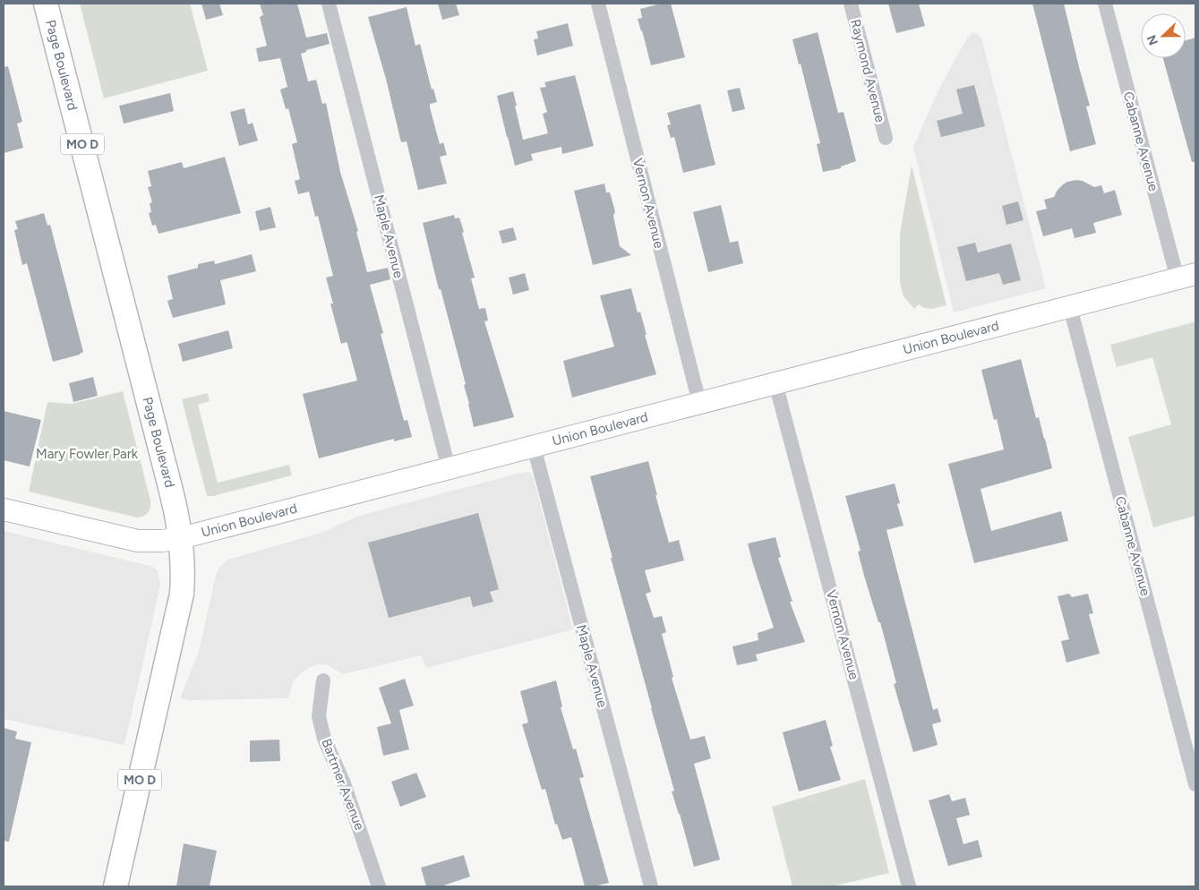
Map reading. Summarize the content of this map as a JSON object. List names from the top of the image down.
{
  "streets": {
    "main road": ["Page Boulevard", "MO D", "Union Boulevard"],
    "street": [
      "Raymond Avenue",
      "Cabanne Avenue",
      "Vernon Avenue",
      "Maple Avenue",
      "Bartmer Avenue"
    ]
  },
  "crossings": [
    ["Page Boulevard", "Union Boulevard"],
    ["Cabanne Avenue", "Union Boulevard"],
    ["Vernon Avenue", "Union Boulevard"],
    ["Maple Avenue", "Union Boulevard"]
  ],
  "parks": ["Mary Fowler Park"],
  "north": "left"
}
